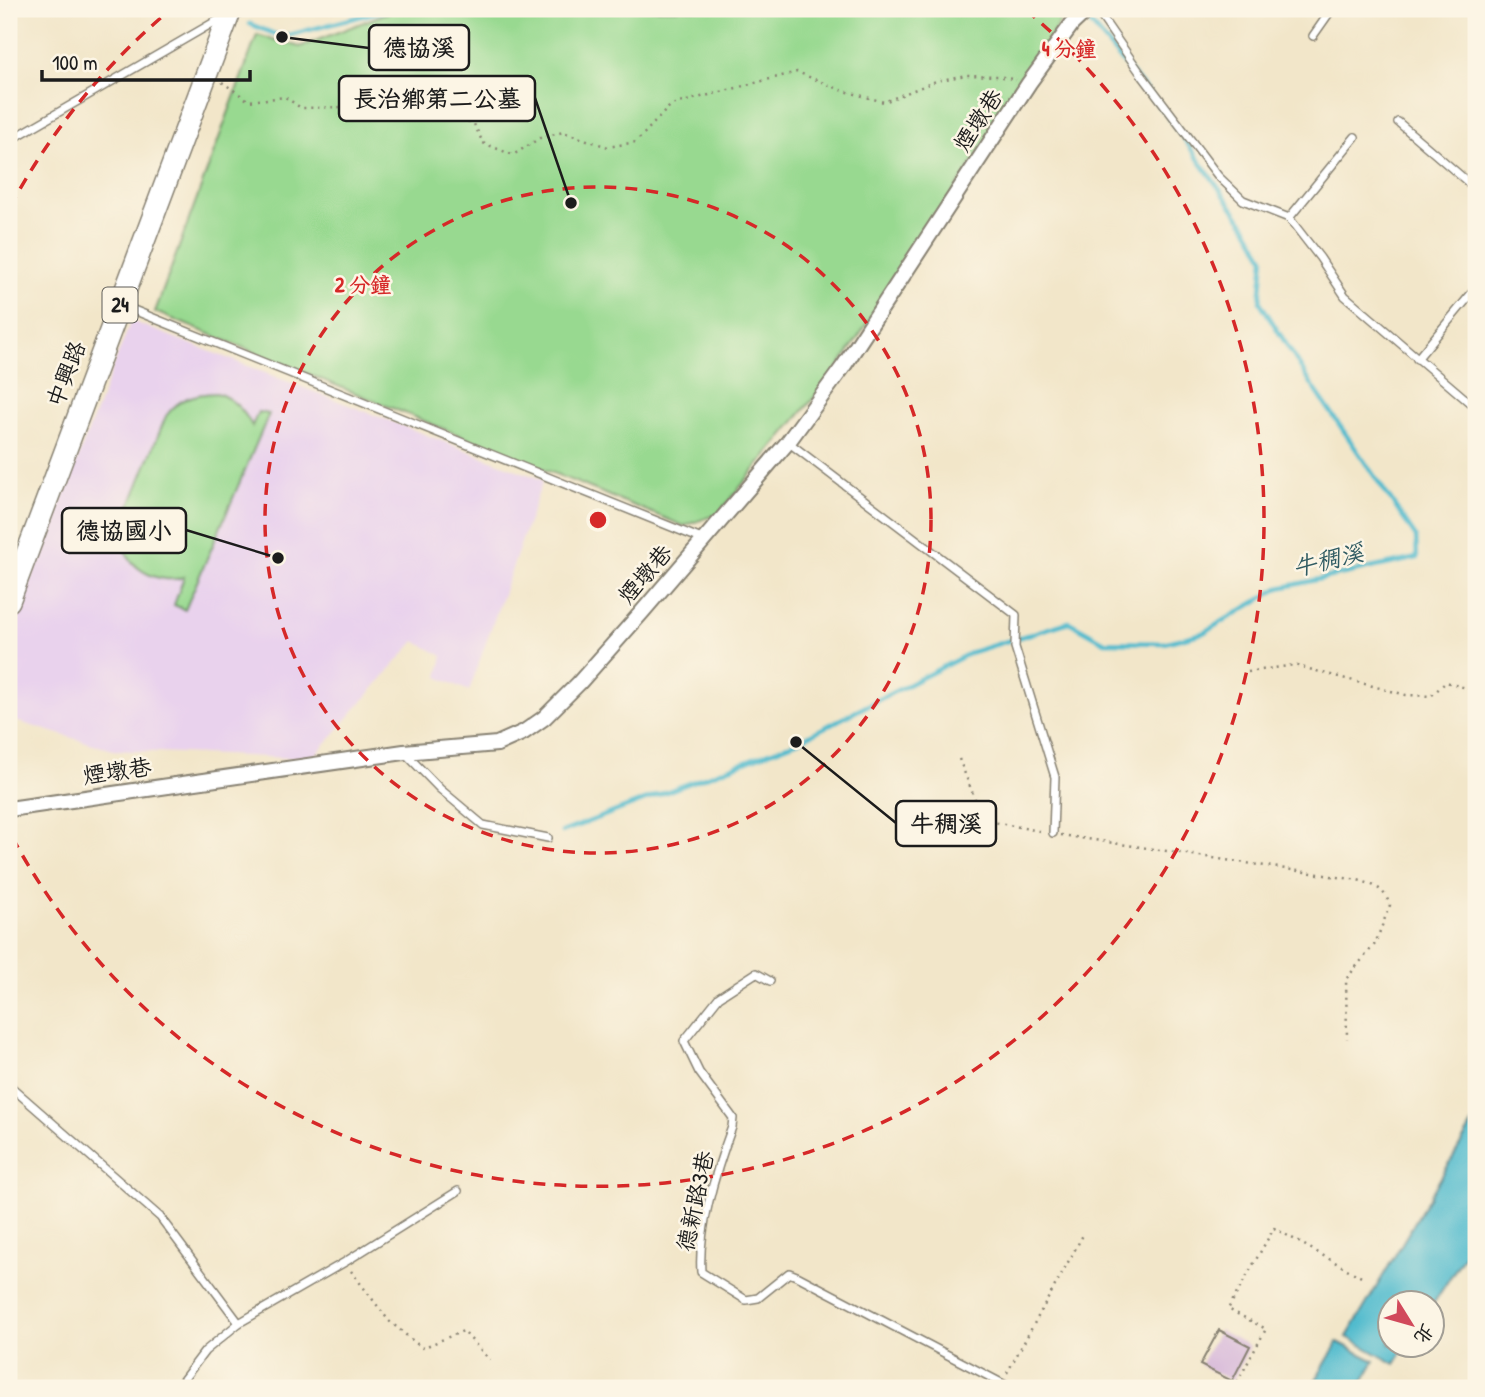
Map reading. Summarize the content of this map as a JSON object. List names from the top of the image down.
{
  "streets": {
    "main road": ["24", "中興路"],
    "street": ["煙墩巷"],
    "lane": ["德新路3巷"]
  },
  "water": ["牛稠溪"],
  "places": [
    "德協溪",
    "長治鄉第二公墓",
    "德協國小",
    "牛稠溪"
  ],
  "scale_bar": "100 m",
  "north": "bottom right",
  "rings": ["4 分鐘", "2 分鐘"]
}
